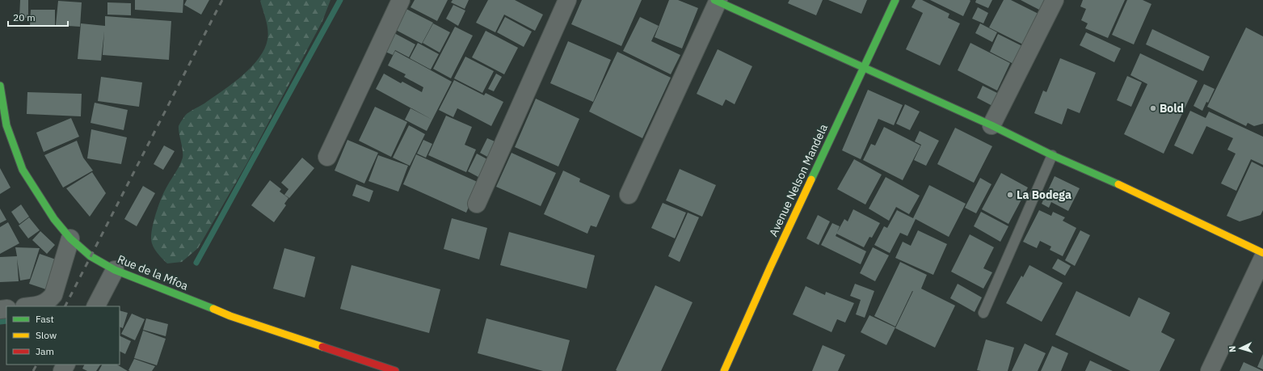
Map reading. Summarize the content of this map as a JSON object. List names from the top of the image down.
{
  "streets": {
    "street": ["Avenue Nelson Mandela", "Rue de la Mfoa"]
  },
  "places": ["Bold", "La Bodega"],
  "legend": ["Fast", "Slow", "Jam"],
  "scale_bar": "20 m",
  "north": "left"
}
